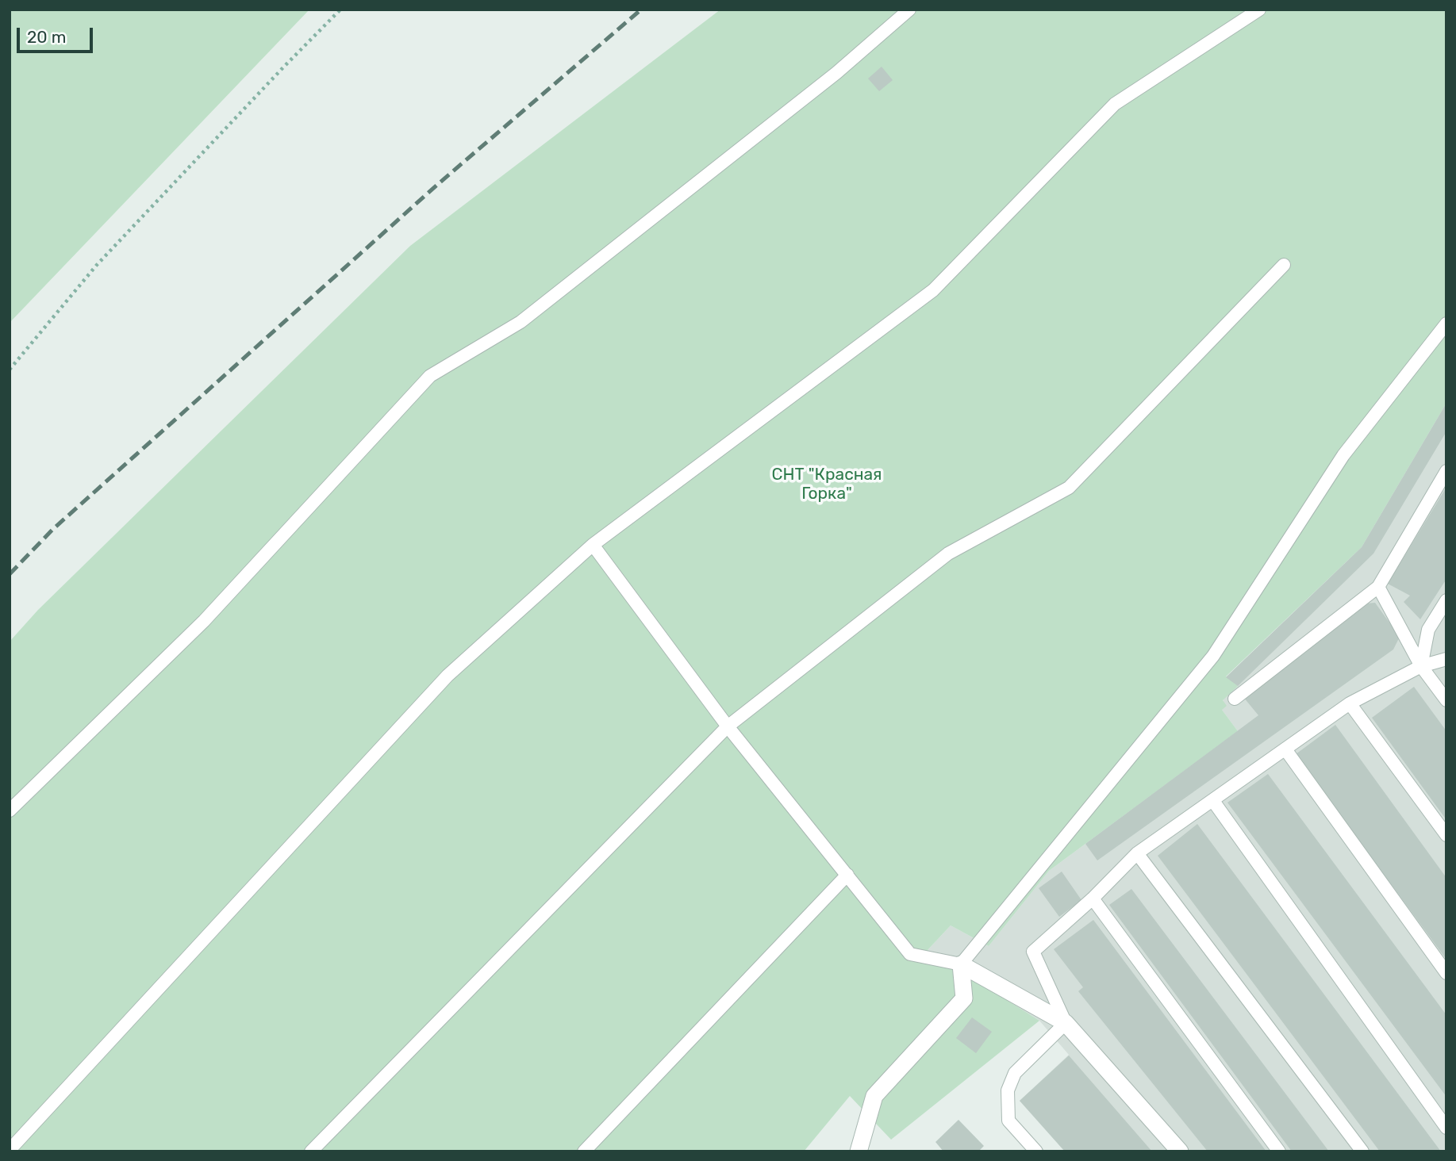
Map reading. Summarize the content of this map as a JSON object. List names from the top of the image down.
{
  "parks": ["СНТ \"Красная Горка\""],
  "scale_bar": "20 m"
}
